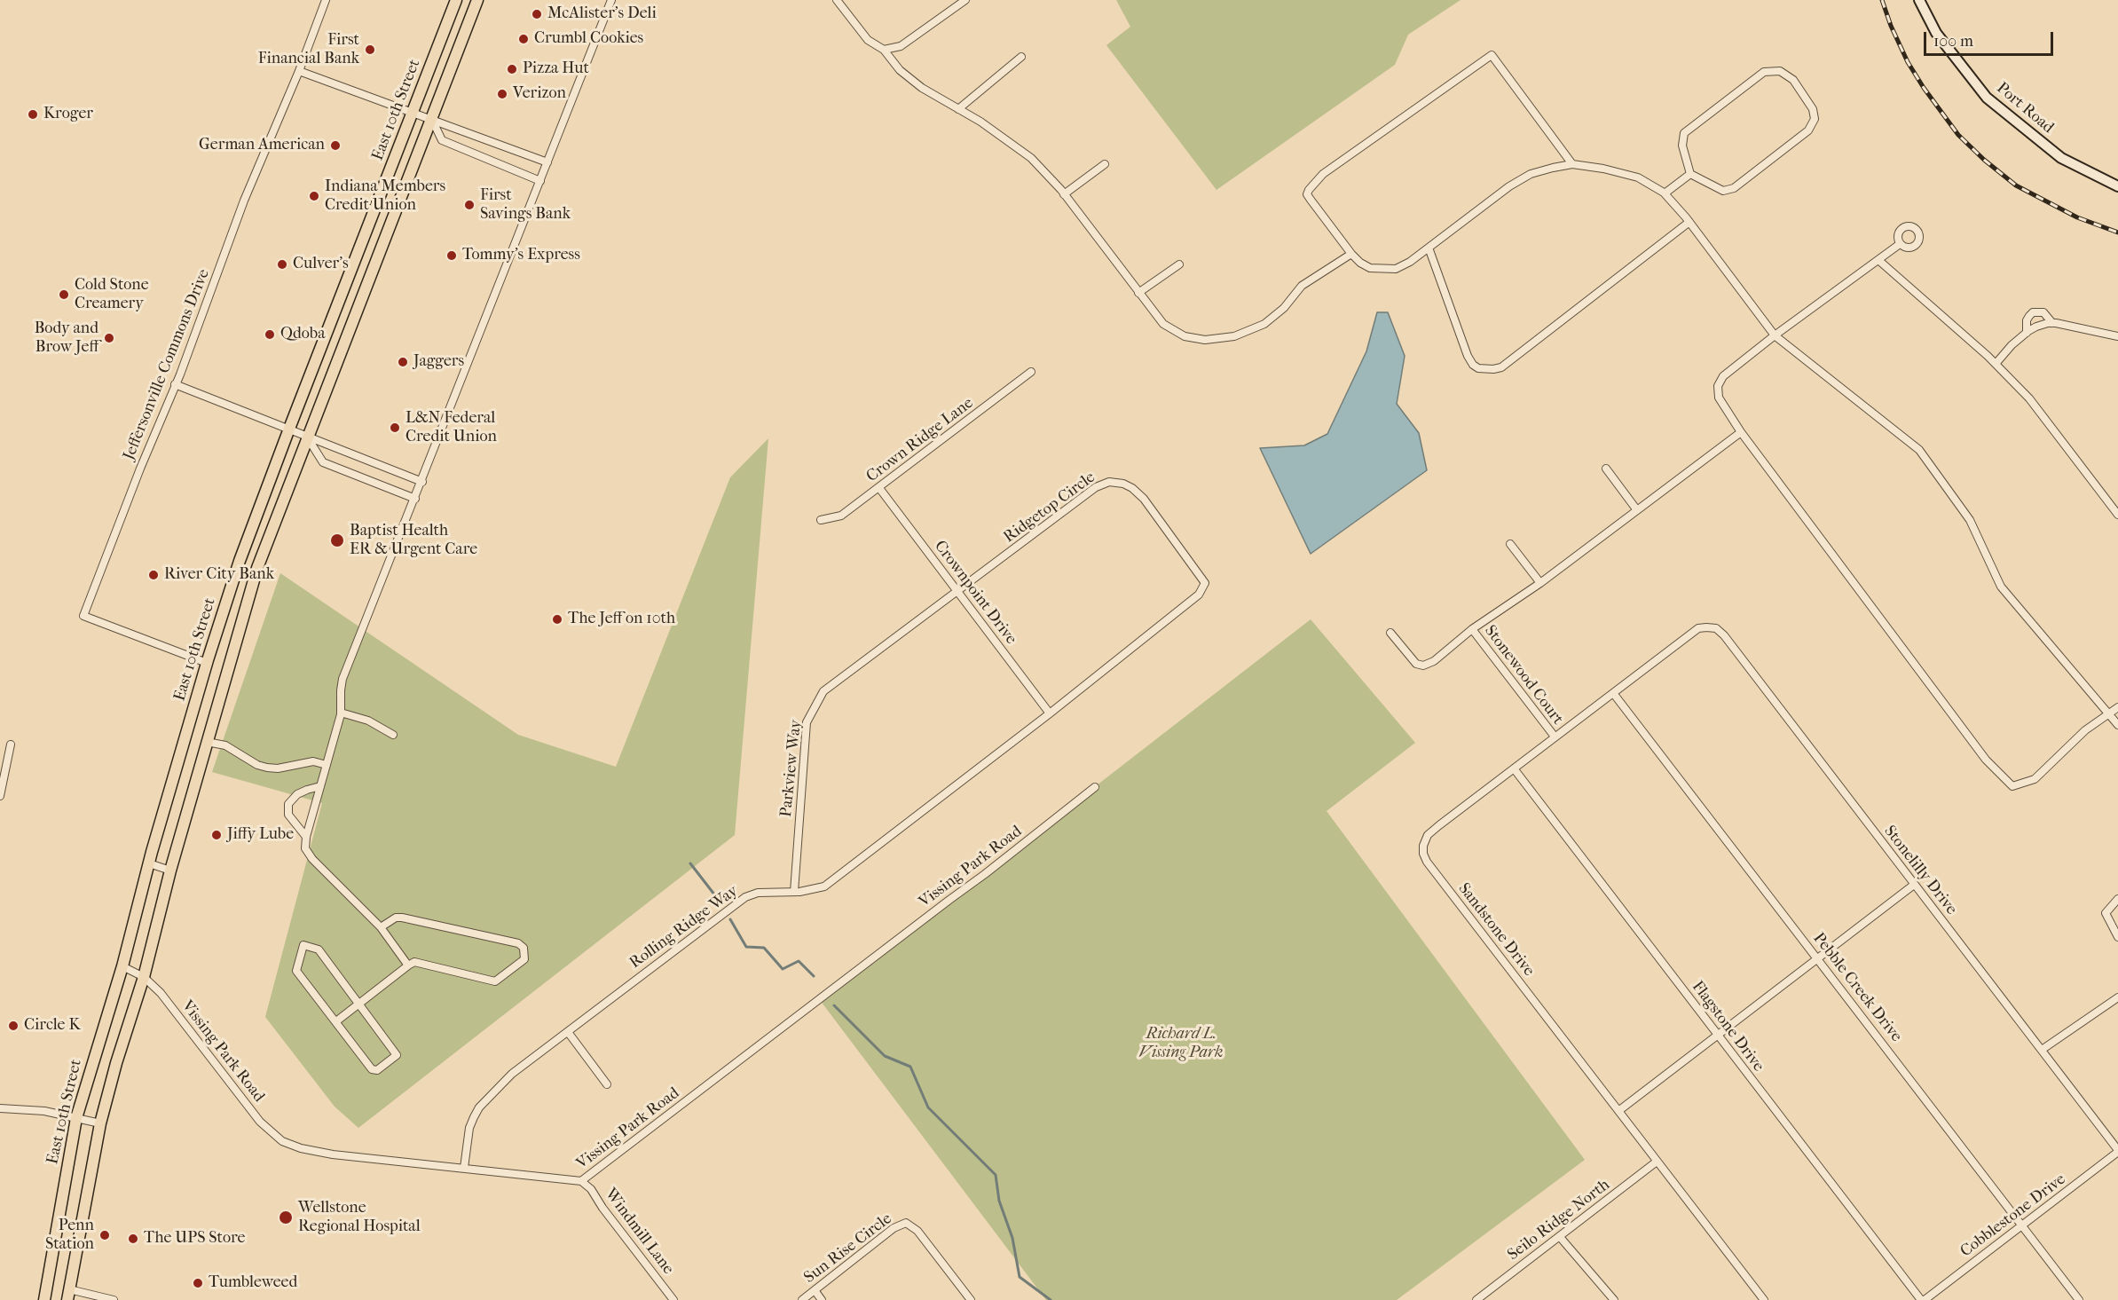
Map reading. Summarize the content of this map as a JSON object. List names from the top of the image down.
{
  "streets": {
    "main road": ["Port Road", "East 10th Street"],
    "street": [
      "Jeffersonville Commons Drive",
      "Crown Ridge Lane",
      "Ridgetop Circle",
      "Crownpoint Drive",
      "Stonewood Court",
      "Parkview Way",
      "Vissing Park Road",
      "Stonelilly Drive",
      "Rolling Ridge Way",
      "Sandstone Drive",
      "Pebble Creek Drive",
      "Flagstone Drive",
      "Cobblestone Drive",
      "Seilo Ridge North",
      "Windmill Lane",
      "Sun Rise Circle"
    ]
  },
  "crossings": [
    ["East 10th Street", "Jeffersonville Commons Drive"],
    ["East 10th Street", "Vissing Park Road"],
    ["Crown Ridge Lane", "Crownpoint Drive"],
    ["Ridgetop Circle", "Crownpoint Drive"],
    ["Ridgetop Circle", "Parkview Way"],
    ["Ridgetop Circle", "Rolling Ridge Way"],
    ["Crownpoint Drive", "Parkview Way"],
    ["Crownpoint Drive", "Rolling Ridge Way"],
    ["Stonewood Court", "Sandstone Drive"],
    ["Parkview Way", "Rolling Ridge Way"],
    ["Vissing Park Road", "Rolling Ridge Way"],
    ["Vissing Park Road", "Windmill Lane"],
    ["Stonelilly Drive", "Sandstone Drive"],
    ["Stonelilly Drive", "Cobblestone Drive"],
    ["Sandstone Drive", "Pebble Creek Drive"],
    ["Sandstone Drive", "Flagstone Drive"],
    ["Sandstone Drive", "Seilo Ridge North"],
    ["Pebble Creek Drive", "Cobblestone Drive"],
    ["Flagstone Drive", "Cobblestone Drive"]
  ],
  "parks": ["Richard L. Vissing Park"],
  "places": [
    "McAlister's Deli",
    "Crumbl Cookies",
    "First Financial Bank",
    "Pizza Hut",
    "Verizon",
    "Kroger",
    "German American",
    "Indiana Members Credit Union",
    "First Savings Bank",
    "Tommy's Express",
    "Culver's",
    "Cold Stone Creamery",
    "Qdoba",
    "Body and Brow Jeff",
    "Jaggers",
    "L&N Federal Credit Union",
    "Baptist Health ER & Urgent Care",
    "River City Bank",
    "The Jeff on 10th",
    "Jiffy Lube",
    "Circle K",
    "Wellstone Regional Hospital",
    "Penn Station",
    "The UPS Store",
    "Tumbleweed"
  ],
  "scale_bar": "100 m"
}
